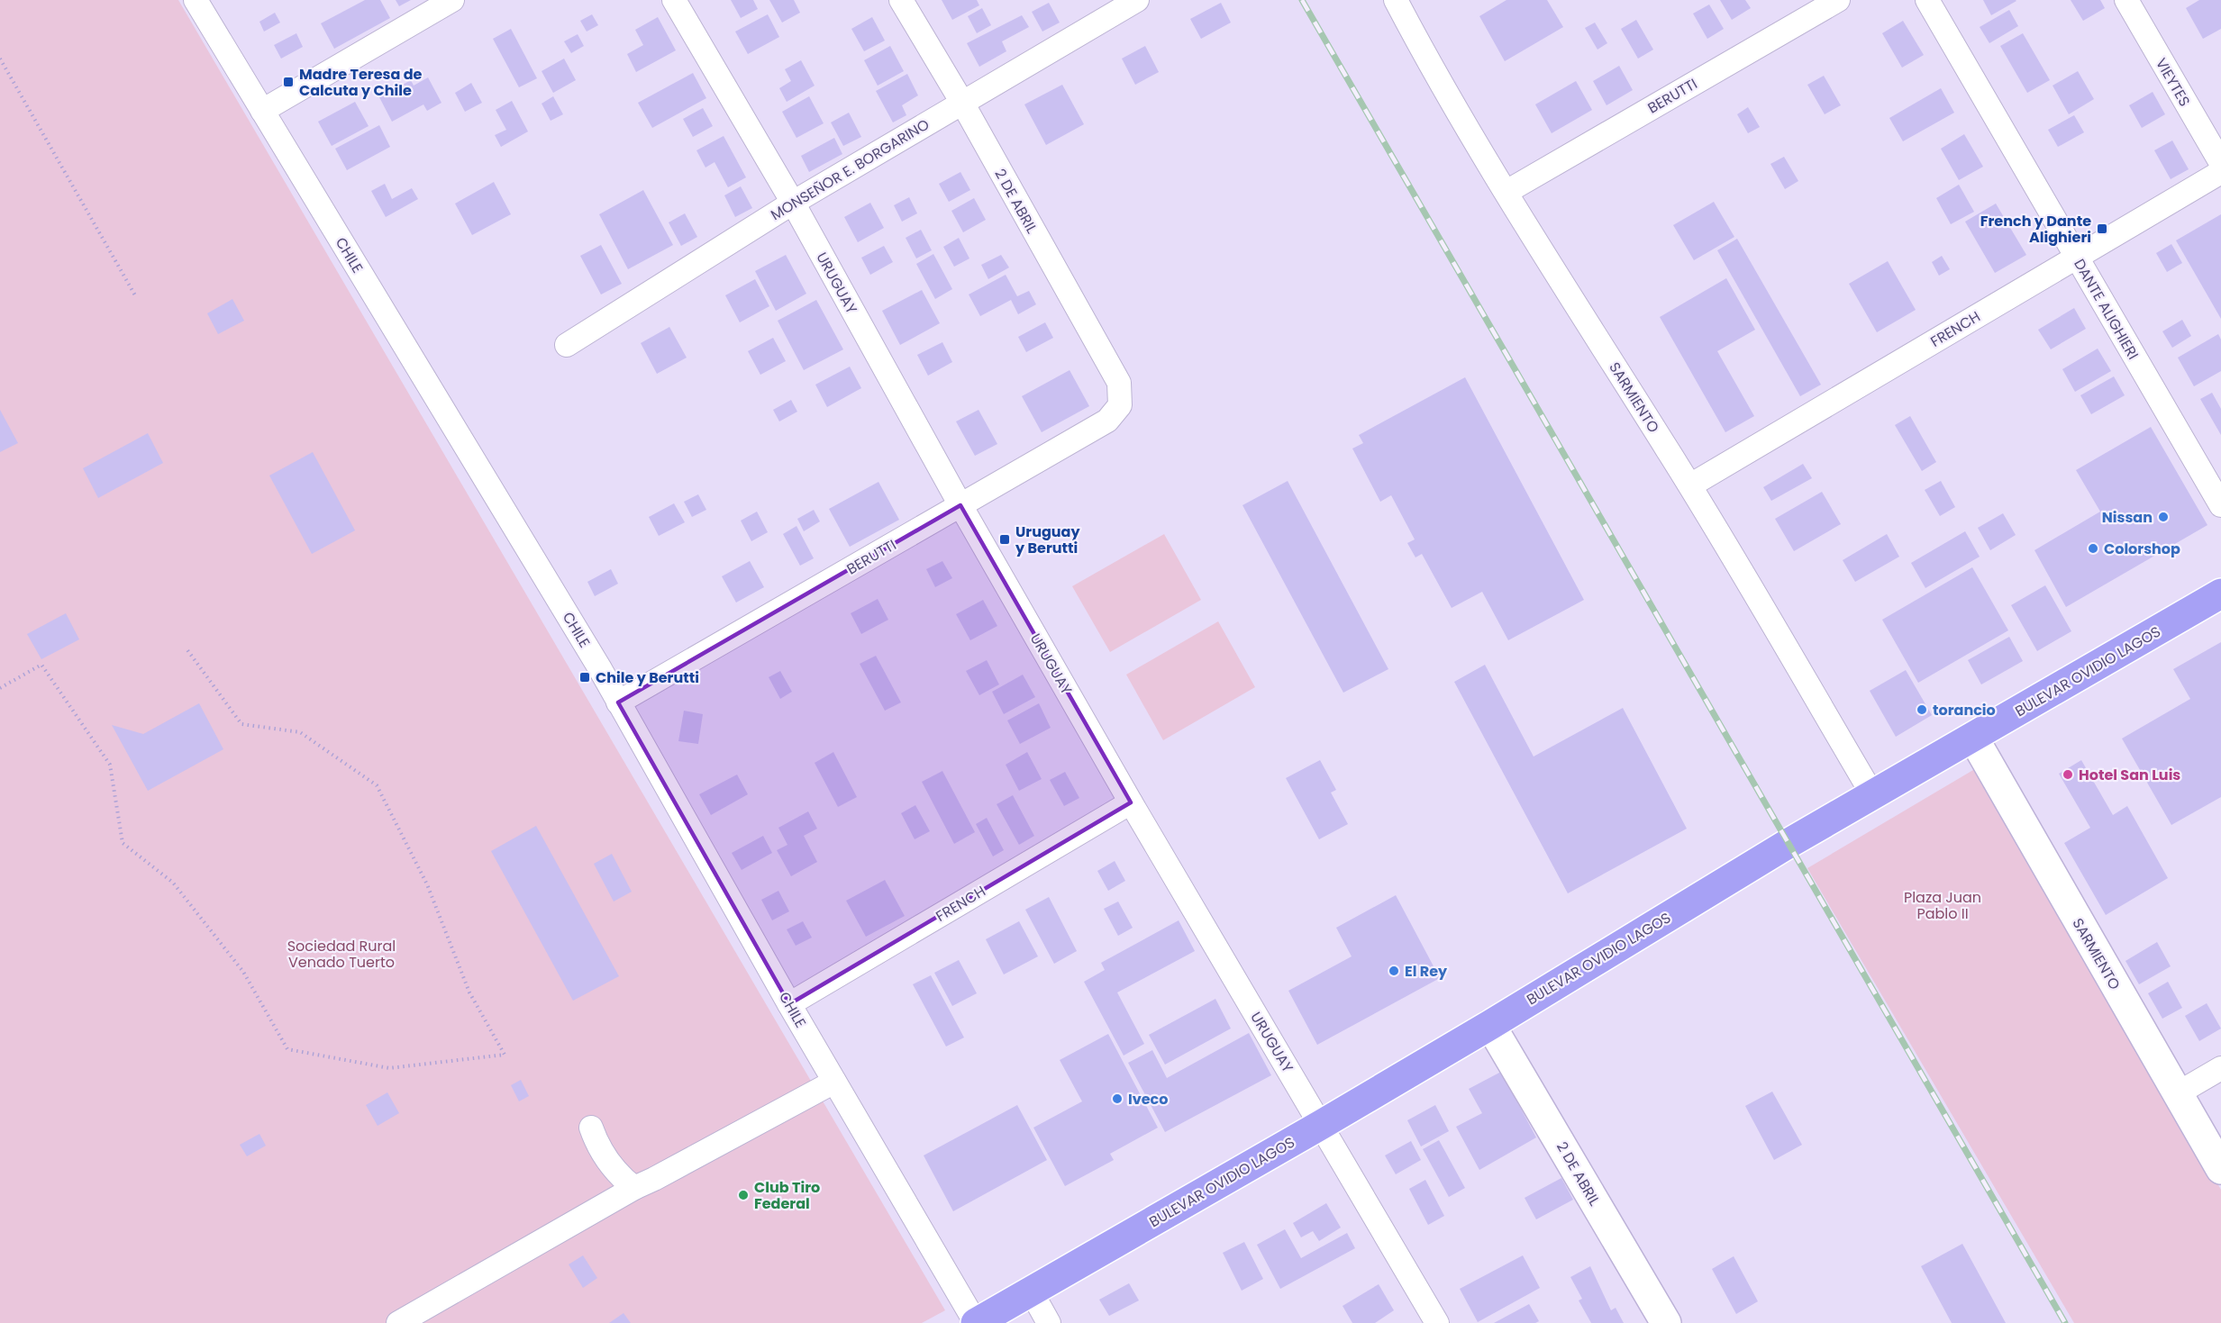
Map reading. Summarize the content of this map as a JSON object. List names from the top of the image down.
{
  "streets": {
    "highway": ["BULEVAR OVIDIO LAGOS"],
    "street": [
      "VIEYTES",
      "BERUTTI",
      "MONSEÑOR E. BORGARINO",
      "2 DE ABRIL",
      "CHILE",
      "URUGUAY",
      "DANTE ALIGHIERI",
      "FRENCH",
      "SARMIENTO"
    ]
  },
  "crossings": [
    ["BERUTTI", "2 DE ABRIL"],
    ["BERUTTI", "CHILE"],
    ["BERUTTI", "URUGUAY"],
    ["BERUTTI", "SARMIENTO"],
    ["MONSEÑOR E. BORGARINO", "2 DE ABRIL"],
    ["MONSEÑOR E. BORGARINO", "URUGUAY"],
    ["2 DE ABRIL", "BULEVAR OVIDIO LAGOS"],
    ["CHILE", "FRENCH"],
    ["CHILE", "BULEVAR OVIDIO LAGOS"],
    ["URUGUAY", "FRENCH"],
    ["URUGUAY", "BULEVAR OVIDIO LAGOS"],
    ["DANTE ALIGHIERI", "FRENCH"],
    ["FRENCH", "SARMIENTO"],
    ["SARMIENTO", "BULEVAR OVIDIO LAGOS"]
  ],
  "parks": ["Plaza Juan Pablo II", "Sociedad Rural Venado Tuerto"],
  "places": {
    "transit": [
      "Madre Teresa de Calcuta y Chile",
      "French y Dante Alighieri",
      "Uruguay y Berutti",
      "Chile y Berutti"
    ],
    "other": [
      "Nissan",
      "Colorshop",
      "torancio",
      "Hotel San Luis",
      "El Rey",
      "Iveco",
      "Club Tiro Federal"
    ]
  }
}
